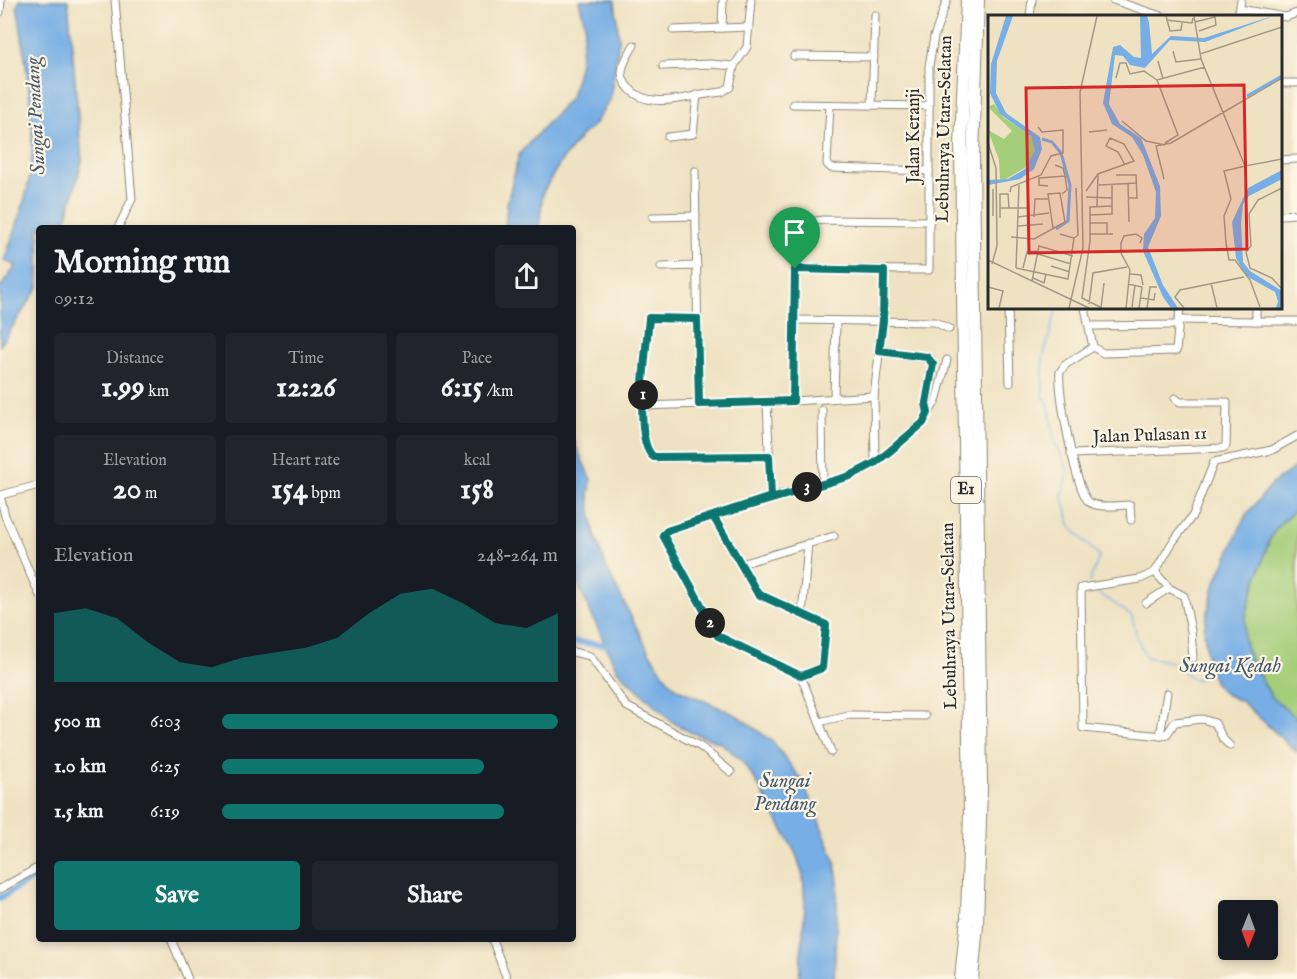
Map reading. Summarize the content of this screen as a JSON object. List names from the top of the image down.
{
  "streets": {
    "highway": ["Lebuhraya Utara–Selatan", "E1"],
    "street": ["Jalan Keranji", "Jalan Pulasan 11"]
  },
  "water": ["Sungai Pendang", "Sungai Kedah"],
  "north": "bottom",
  "page": {
    "heading": ["Morning run", "09:12"],
    "stats": [
      ["Distance", "1.99 km"],
      ["Time", "12:26"],
      ["Pace", "6:15 /km"],
      ["Elevation", "20 m"],
      ["Heart rate", "154 bpm"],
      ["kcal", "158"]
    ],
    "pins": ["1", "3", "2"],
    "chart": ["Elevation", "248–264 m"],
    "list": [
      {
        "name": "500 m",
        "note": "6:03"
      },
      {
        "name": "1.0 km",
        "note": "6:25"
      },
      {
        "name": "1.5 km",
        "note": "6:19"
      }
    ],
    "buttons": ["Save", "Share"]
  }
}
